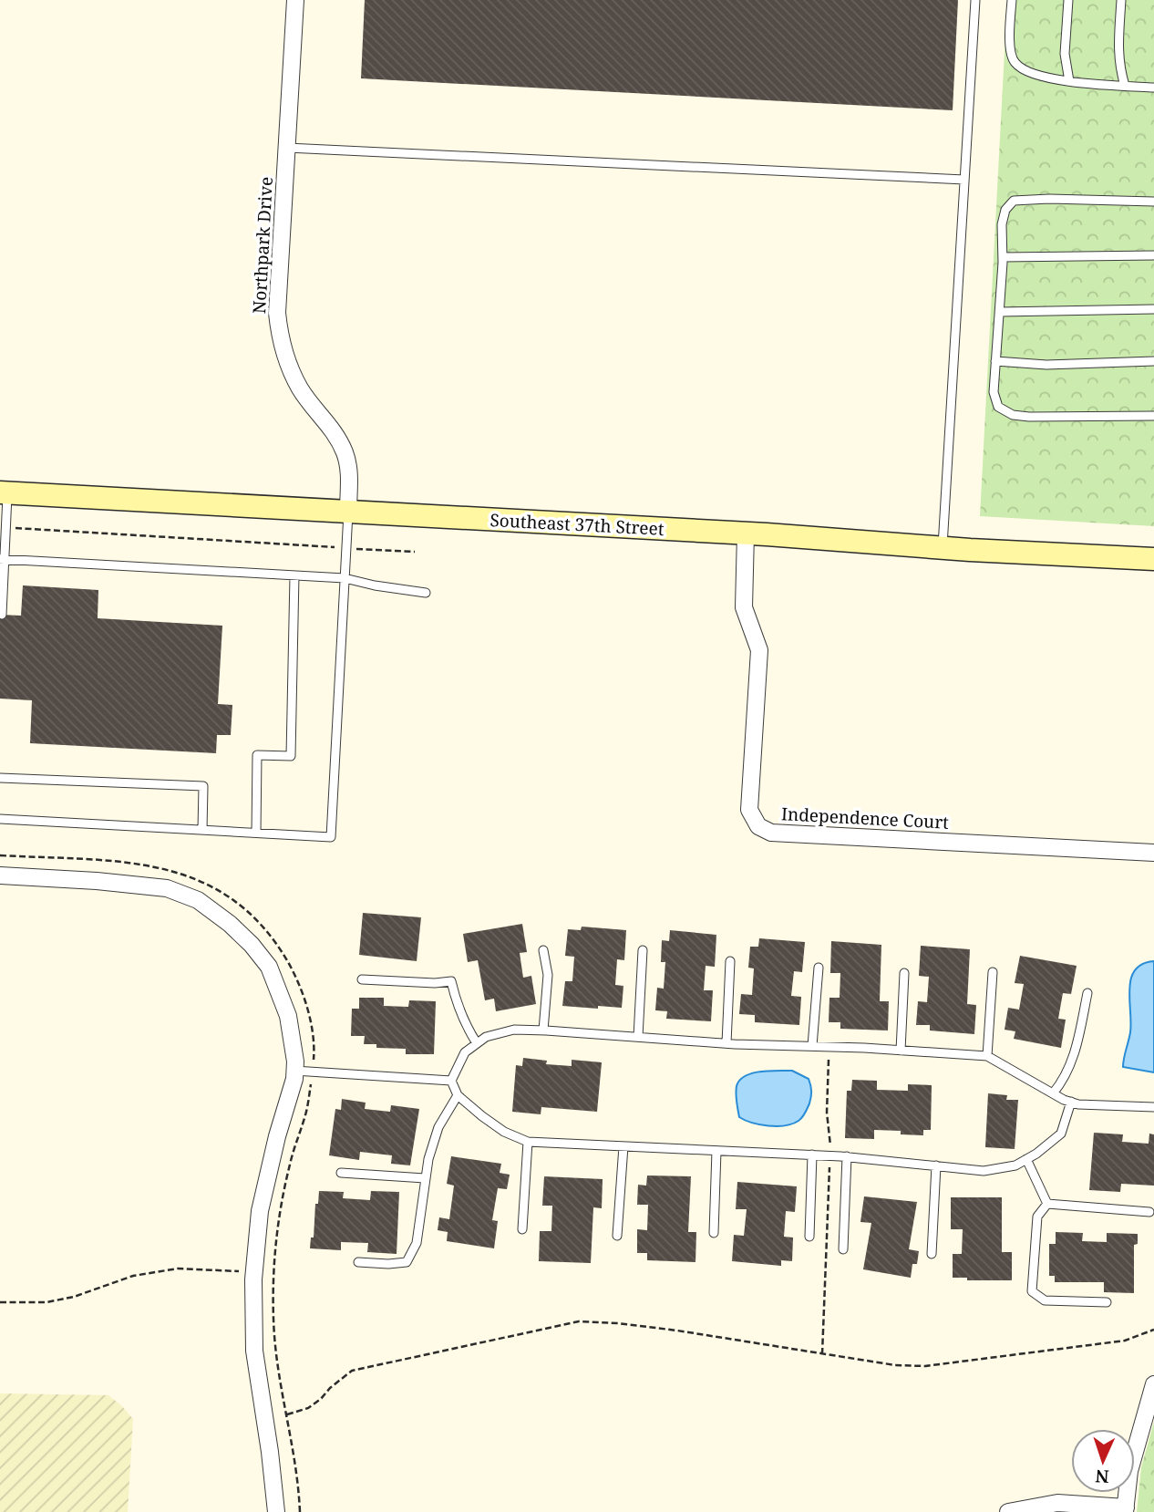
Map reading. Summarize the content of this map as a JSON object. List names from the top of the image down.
{
  "streets": {
    "street": ["Northpark Drive", "Southeast 37th Street", "Independence Court"]
  },
  "crossings": [
    ["Northpark Drive", "Southeast 37th Street"],
    ["Southeast 37th Street", "Independence Court"]
  ],
  "north": "bottom"
}
